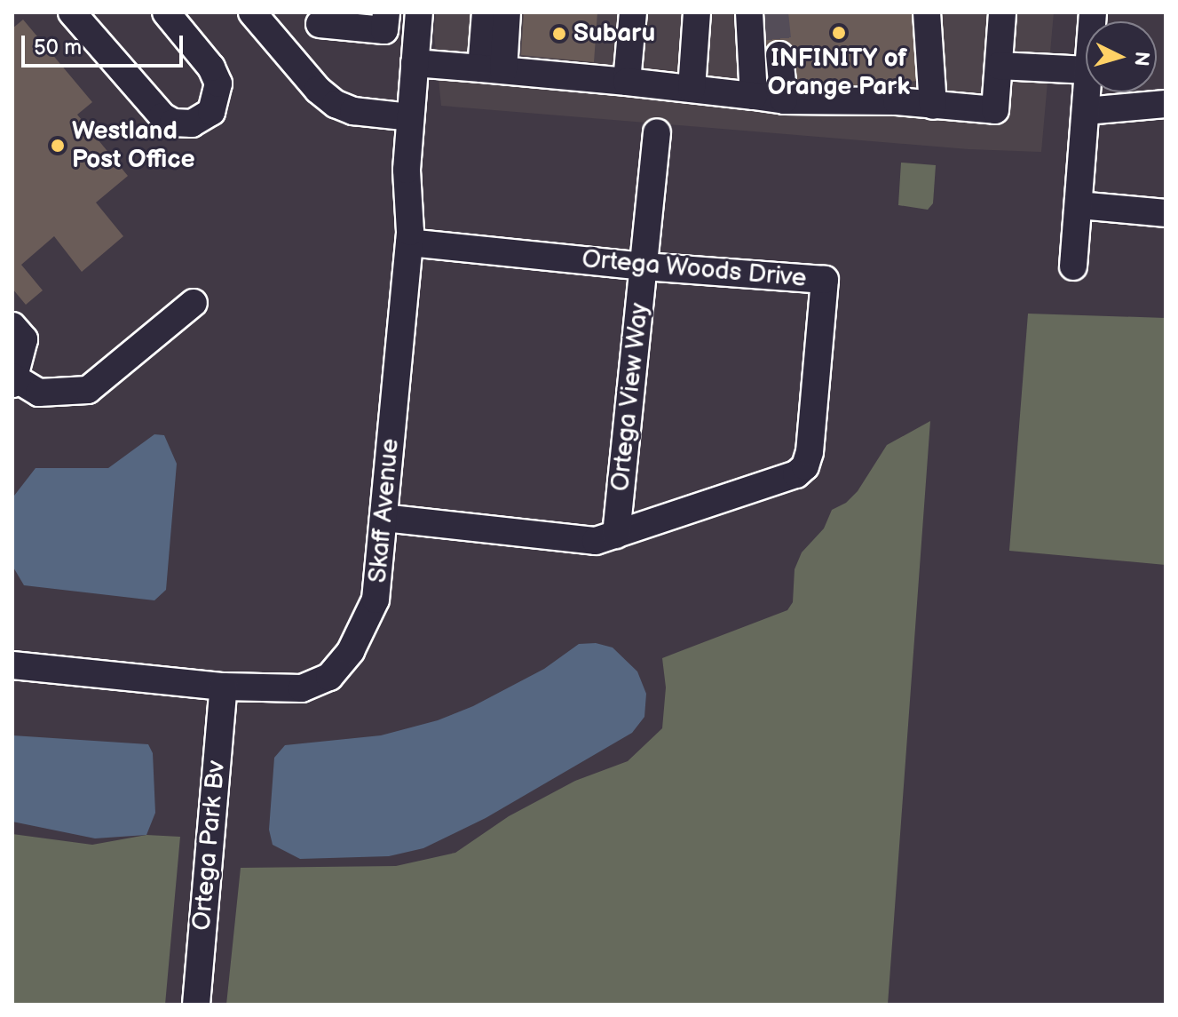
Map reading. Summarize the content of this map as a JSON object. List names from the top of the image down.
{
  "streets": {
    "street": [
      "Ortega Woods Drive",
      "Ortega View Way",
      "Skaff Avenue",
      "Ortega Park Bv"
    ]
  },
  "crossings": [
    ["Ortega Woods Drive", "Ortega View Way"],
    ["Ortega Woods Drive", "Skaff Avenue"],
    ["Skaff Avenue", "Ortega Park Bv"]
  ],
  "places": ["INFINITY of Orange Park", "Subaru", "Westland Post Office"],
  "scale_bar": "50 m",
  "north": "right"
}
